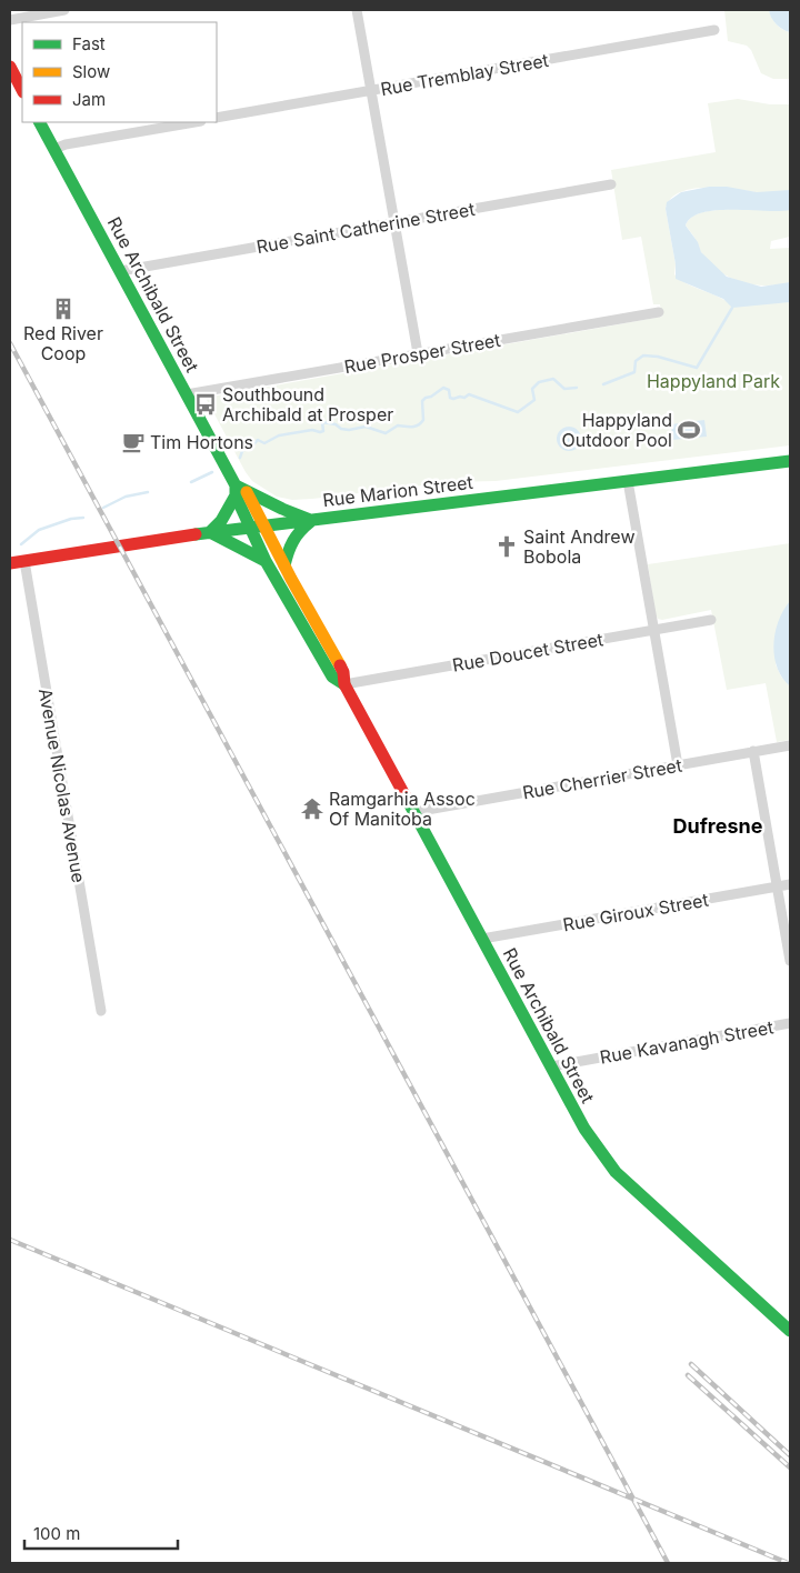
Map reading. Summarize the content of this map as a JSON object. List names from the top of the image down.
{
  "streets": {
    "main road": ["Rue Archibald Street", "Rue Marion Street"],
    "street": [
      "Rue Tremblay Street",
      "Rue Saint Catherine Street",
      "Rue Prosper Street",
      "Rue Doucet Street",
      "Rue Cherrier Street",
      "Avenue Nicolas Avenue",
      "Rue Giroux Street",
      "Rue Kavanagh Street"
    ]
  },
  "crossings": [
    ["Rue Saint Catherine Street", "Rue Archibald Street"],
    ["Rue Archibald Street", "Rue Prosper Street"],
    ["Rue Archibald Street", "Rue Marion Street"],
    ["Rue Archibald Street", "Rue Doucet Street"],
    ["Rue Archibald Street", "Rue Cherrier Street"],
    ["Rue Archibald Street", "Rue Giroux Street"],
    ["Rue Archibald Street", "Rue Kavanagh Street"],
    ["Rue Marion Street", "Avenue Nicolas Avenue"]
  ],
  "districts": ["Dufresne"],
  "parks": ["Happyland Park"],
  "places": {
    "building": ["Red River Coop"],
    "bus stop": ["Southbound Archibald at Prosper"],
    "sports": ["Happyland Outdoor Pool"],
    "cafe": ["Tim Hortons"],
    "church": ["Saint Andrew Bobola"],
    "temple": ["Ramgarhia Assoc Of Manitoba"]
  },
  "legend": ["Fast", "Slow", "Jam"],
  "scale_bar": "100 m"
}
